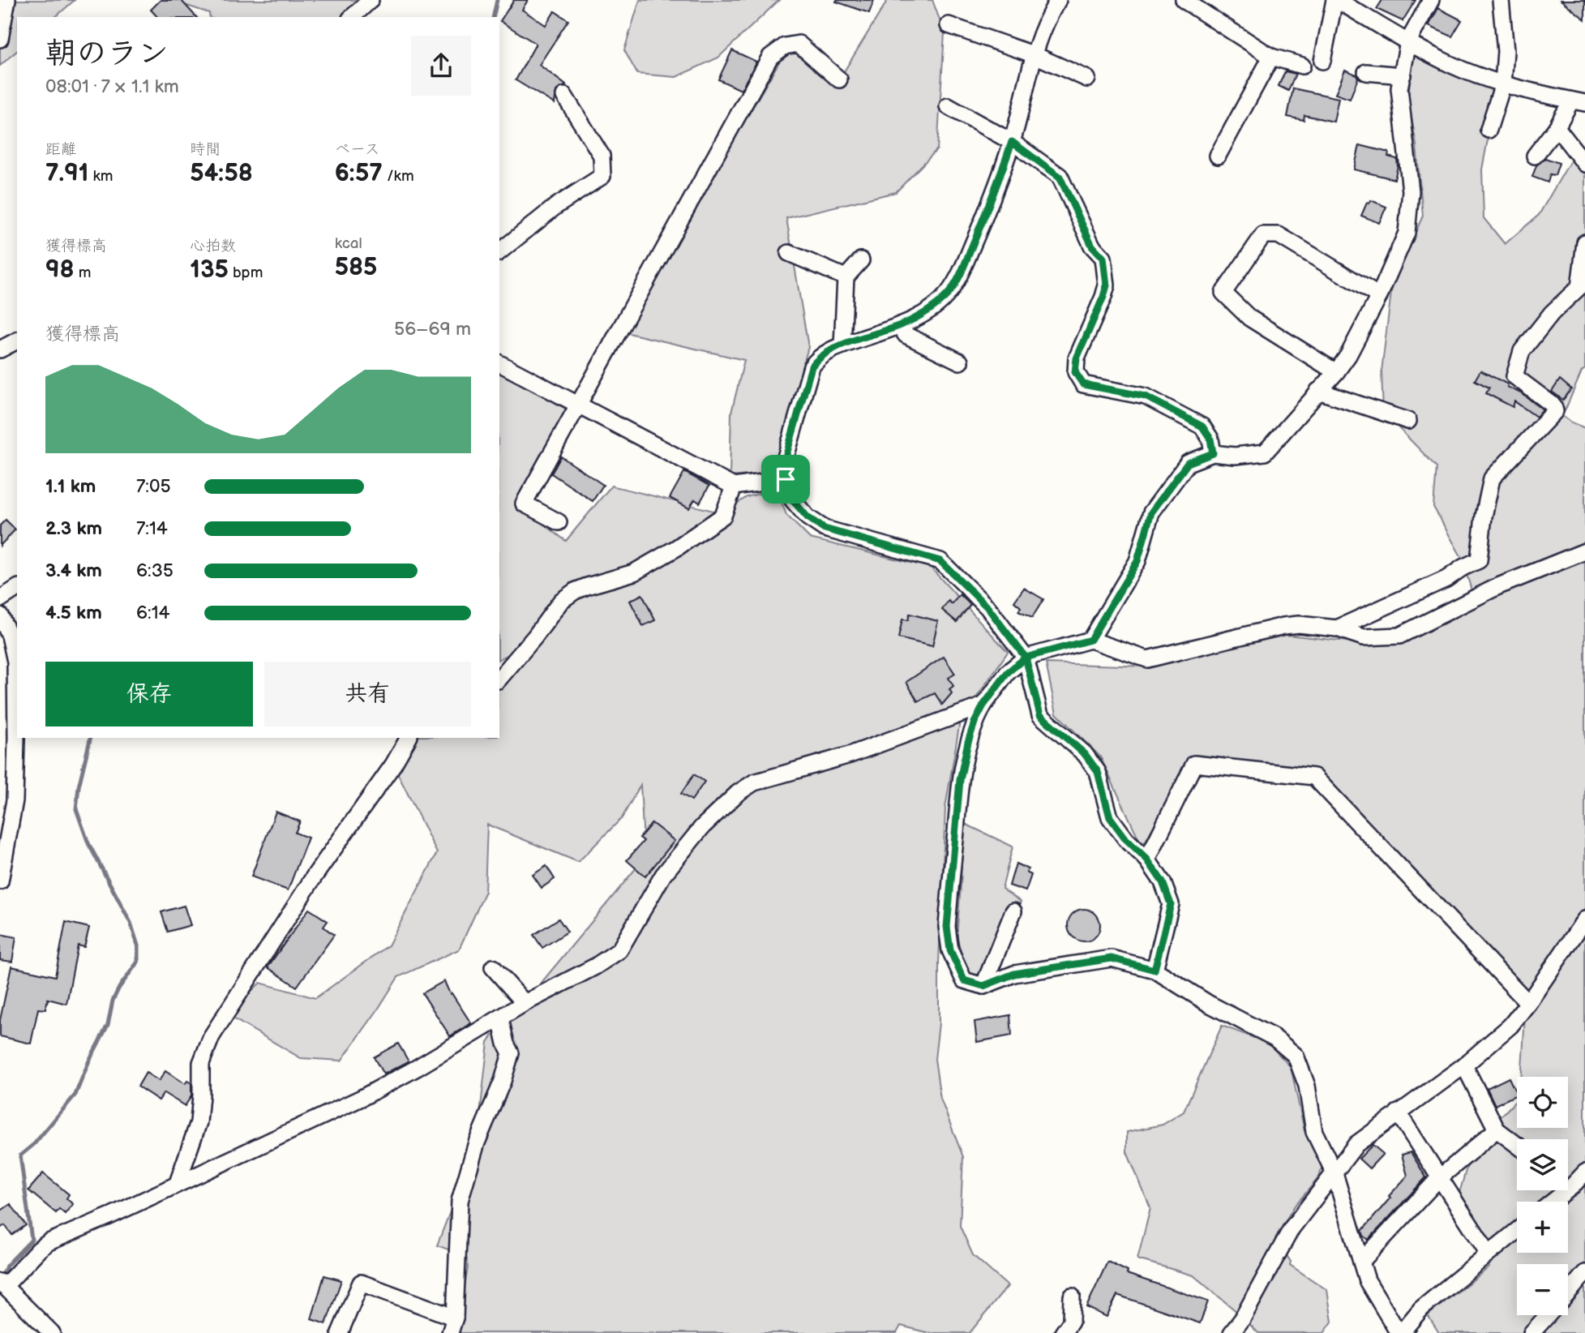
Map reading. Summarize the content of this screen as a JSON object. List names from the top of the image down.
{
  "page": {
    "heading": ["朝のラン", "08:01 · 7 × 1.1 km"],
    "stats": [
      ["距離", "7.91 km"],
      ["時間", "54:58"],
      ["ペース", "6:57 /km"],
      ["獲得標高", "98 m"],
      ["心拍数", "135 bpm"],
      ["kcal", "585"]
    ],
    "chart": ["獲得標高", "56–69 m"],
    "list": [
      {
        "name": "1.1 km",
        "note": "7:05"
      },
      {
        "name": "2.3 km",
        "note": "7:14"
      },
      {
        "name": "3.4 km",
        "note": "6:35"
      },
      {
        "name": "4.5 km",
        "note": "6:14"
      }
    ],
    "buttons": ["保存", "共有"],
    "map_buttons": ["+", "−"]
  }
}
